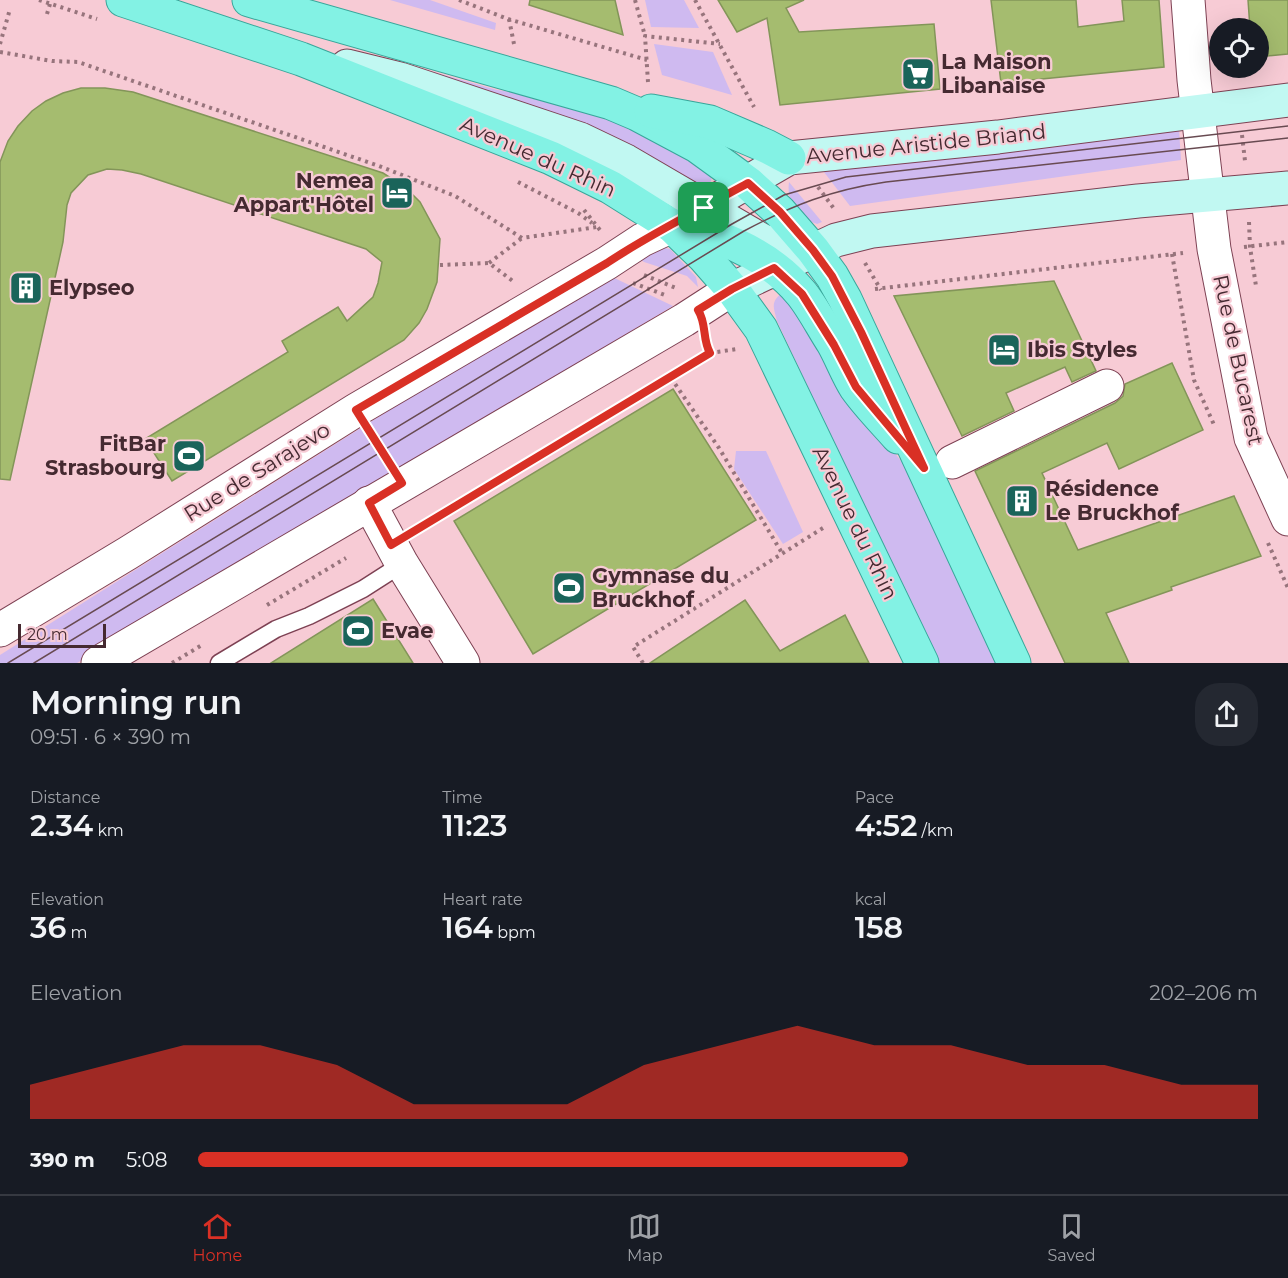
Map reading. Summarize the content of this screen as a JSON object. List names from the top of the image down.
{
  "streets": {
    "main road": ["Avenue Aristide Briand", "Avenue du Rhin"],
    "street": ["Rue de Bucarest", "Rue de Sarajevo"]
  },
  "crossings": [
    ["Avenue Aristide Briand", "Avenue du Rhin"],
    ["Avenue Aristide Briand", "Rue de Sarajevo"],
    ["Avenue du Rhin", "Rue de Sarajevo"]
  ],
  "places": {
    "supermarket": ["La Maison Libanaise"],
    "hotel": ["Nemea Appart'Hôtel", "Ibis Styles"],
    "building": ["Elypseo", "Résidence Le Bruckhof"],
    "sports": ["FitBar Strasbourg", "Gymnase du Bruckhof", "Evae"]
  },
  "scale_bar": "20 m",
  "page": {
    "scale": "20 m",
    "heading": ["Morning run", "09:51 · 6 × 390 m"],
    "stats": [
      ["Distance", "2.34 km"],
      ["Time", "11:23"],
      ["Pace", "4:52 /km"],
      ["Elevation", "36 m"],
      ["Heart rate", "164 bpm"],
      ["kcal", "158"]
    ],
    "chart": ["Elevation", "202–206 m"],
    "list": [
      {
        "name": "390 m",
        "note": "5:08"
      }
    ],
    "tabs": ["Home", "Map", "Saved"]
  }
}
